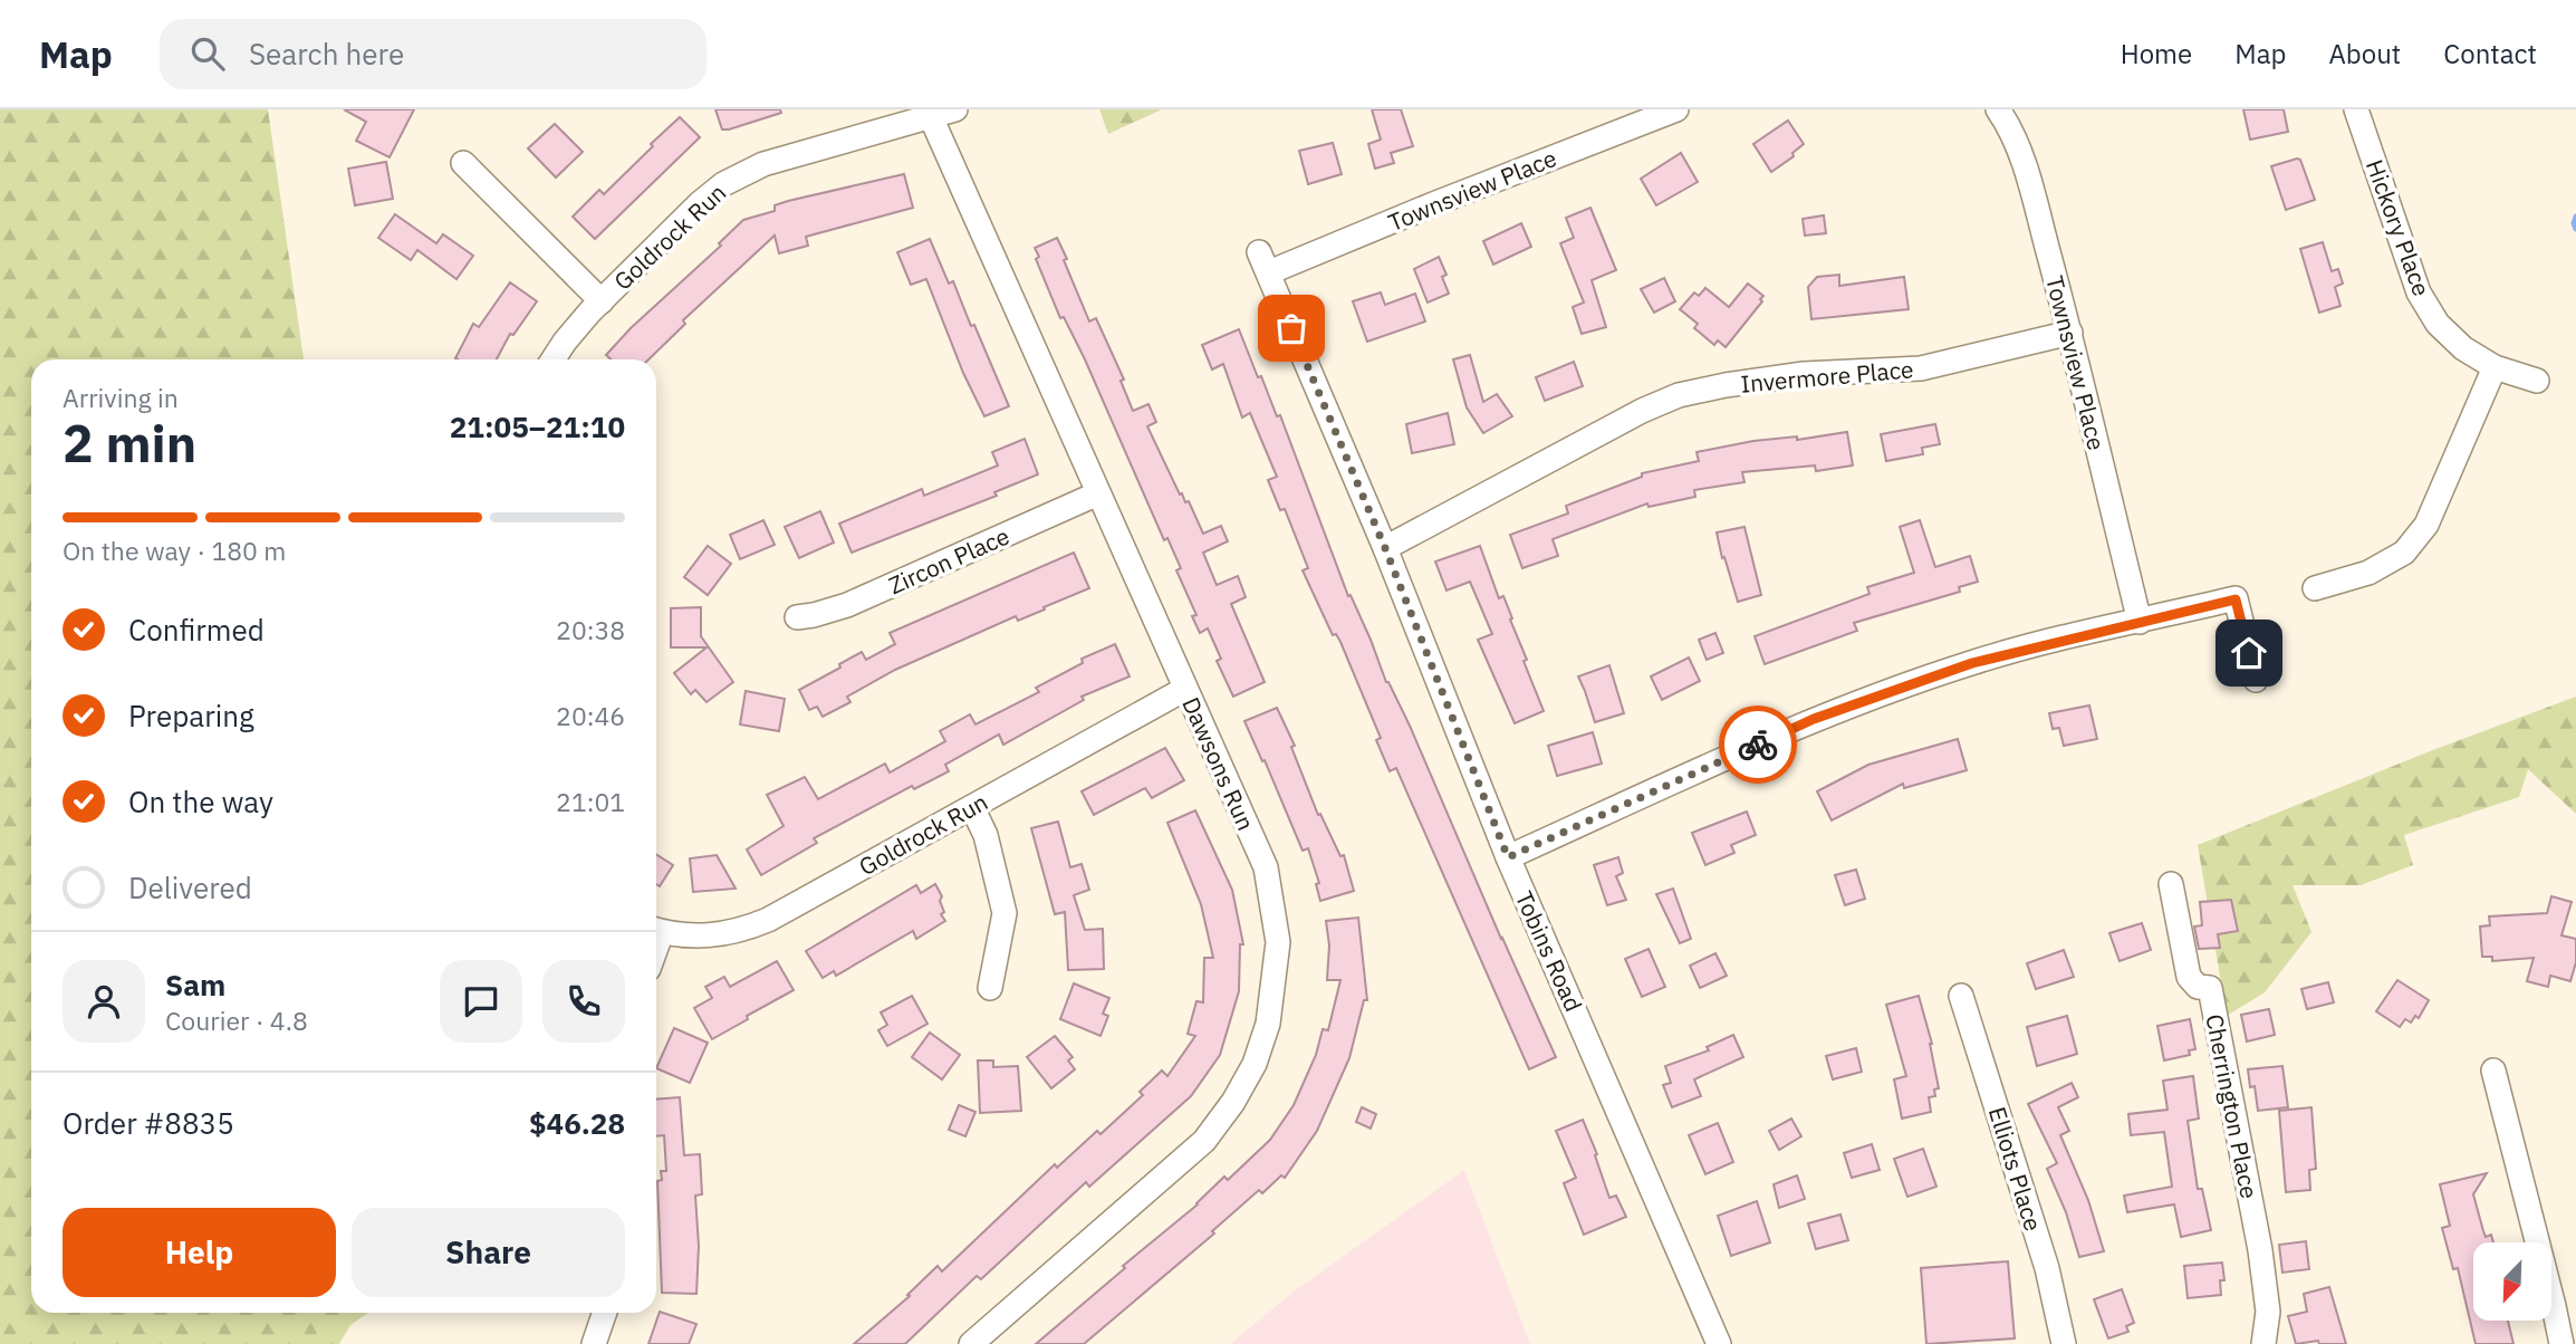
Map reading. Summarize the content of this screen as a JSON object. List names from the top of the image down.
{
  "streets": {
    "street": [
      "Townsview Place",
      "Hickory Place",
      "Goldrock Run",
      "Invermore Place",
      "Zircon Place",
      "Dawsons Run",
      "Tobins Road",
      "Cherrington Place",
      "Elliots Place"
    ]
  },
  "crossings": [
    ["Townsview Place", "Invermore Place"],
    ["Townsview Place", "Tobins Road"],
    ["Goldrock Run", "Dawsons Run"],
    ["Invermore Place", "Tobins Road"],
    ["Zircon Place", "Dawsons Run"]
  ],
  "north": "bottom left",
  "page": {
    "header": "Map",
    "search": "Search here",
    "nav": [
      "Home",
      "Map",
      "About",
      "Contact"
    ],
    "heading": ["2 min", "Arriving in", "21:05–21:10"],
    "panel": [
      "Sam",
      "Courier · 4.8",
      "Order #8835",
      "$46.28"
    ],
    "bar": "On the way · 180 m",
    "list": [
      ["Confirmed", "20:38"],
      ["Preparing", "20:46"],
      ["On the way", "21:01"],
      "Delivered"
    ],
    "buttons": ["Help", "Share"]
  }
}
